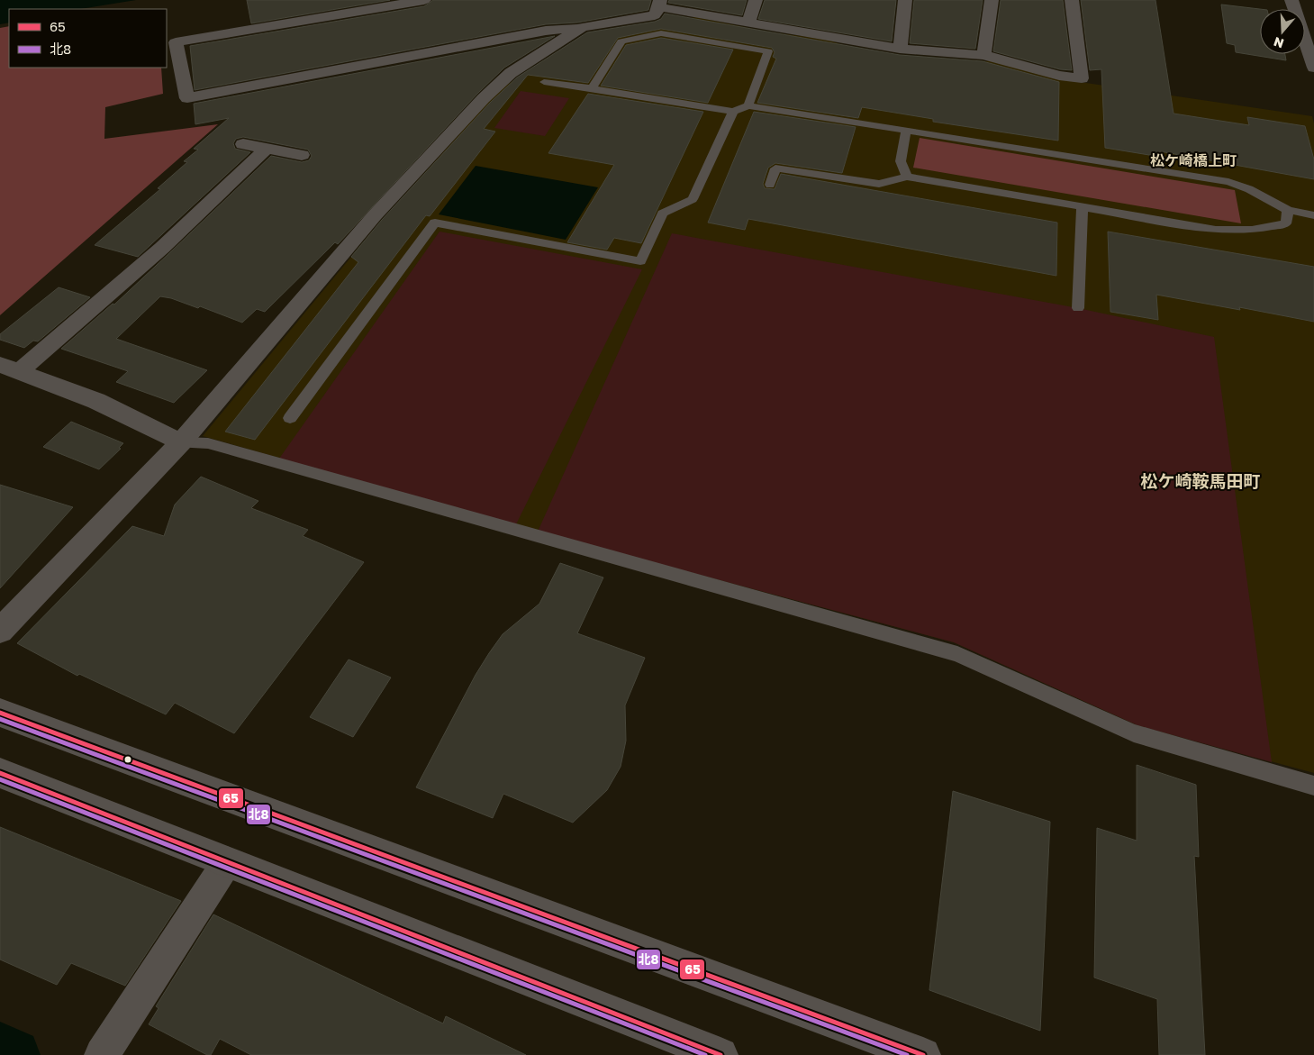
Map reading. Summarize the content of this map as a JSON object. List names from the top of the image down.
{
  "districts": ["松ケ崎橋上町", "松ケ崎鞍馬田町"],
  "lines": ["transit line 65", "transit line 北8"],
  "legend": ["65", "北8"],
  "north": "bottom"
}
